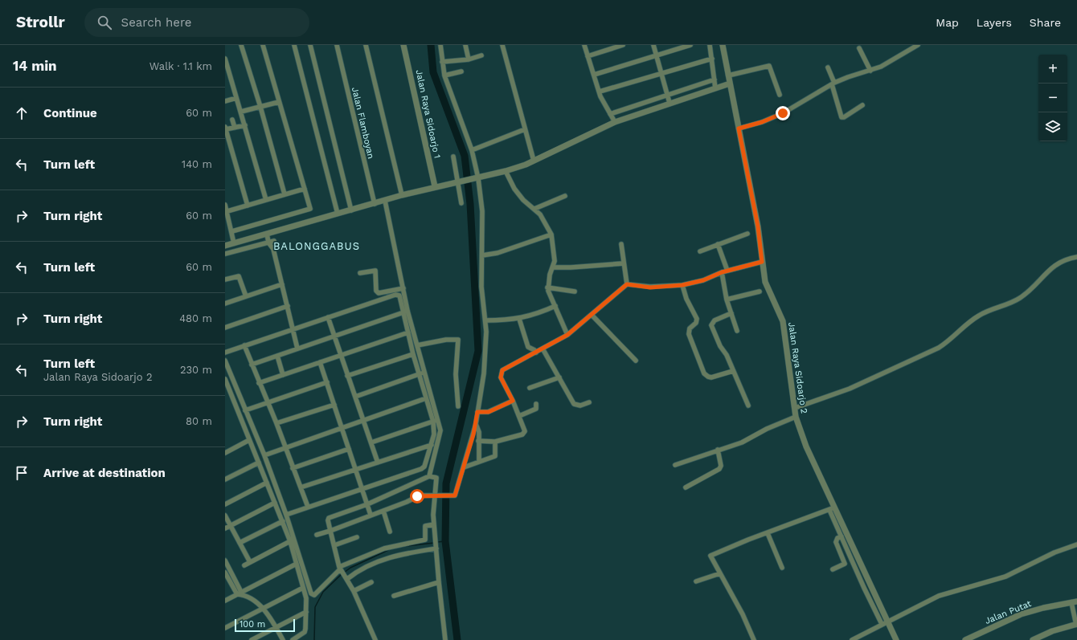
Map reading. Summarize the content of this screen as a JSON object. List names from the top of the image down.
{
  "streets": {
    "street": [
      "Jalan Raya Sidoarjo 1",
      "Jalan Flamboyan",
      "Jalan Raya Sidoarjo 2",
      "Jalan Putat"
    ]
  },
  "districts": ["BALONGGABUS"],
  "scale_bar": "100 m",
  "page": {
    "header": "Strollr",
    "search": "Search here",
    "nav": ["Map", "Layers", "Share"],
    "heading": ["14 min", "Walk · 1.1 km"],
    "map_buttons": ["+", "−"],
    "list": [
      ["Continue", "60 m"],
      ["Turn left", "140 m"],
      ["Turn right", "60 m"],
      ["Turn left", "60 m"],
      ["Turn right", "480 m"],
      ["Turn left", "Jalan Raya Sidoarjo 2", "230 m"],
      ["Turn right", "80 m"],
      "Arrive at destination"
    ],
    "scale": "100 m"
  }
}
